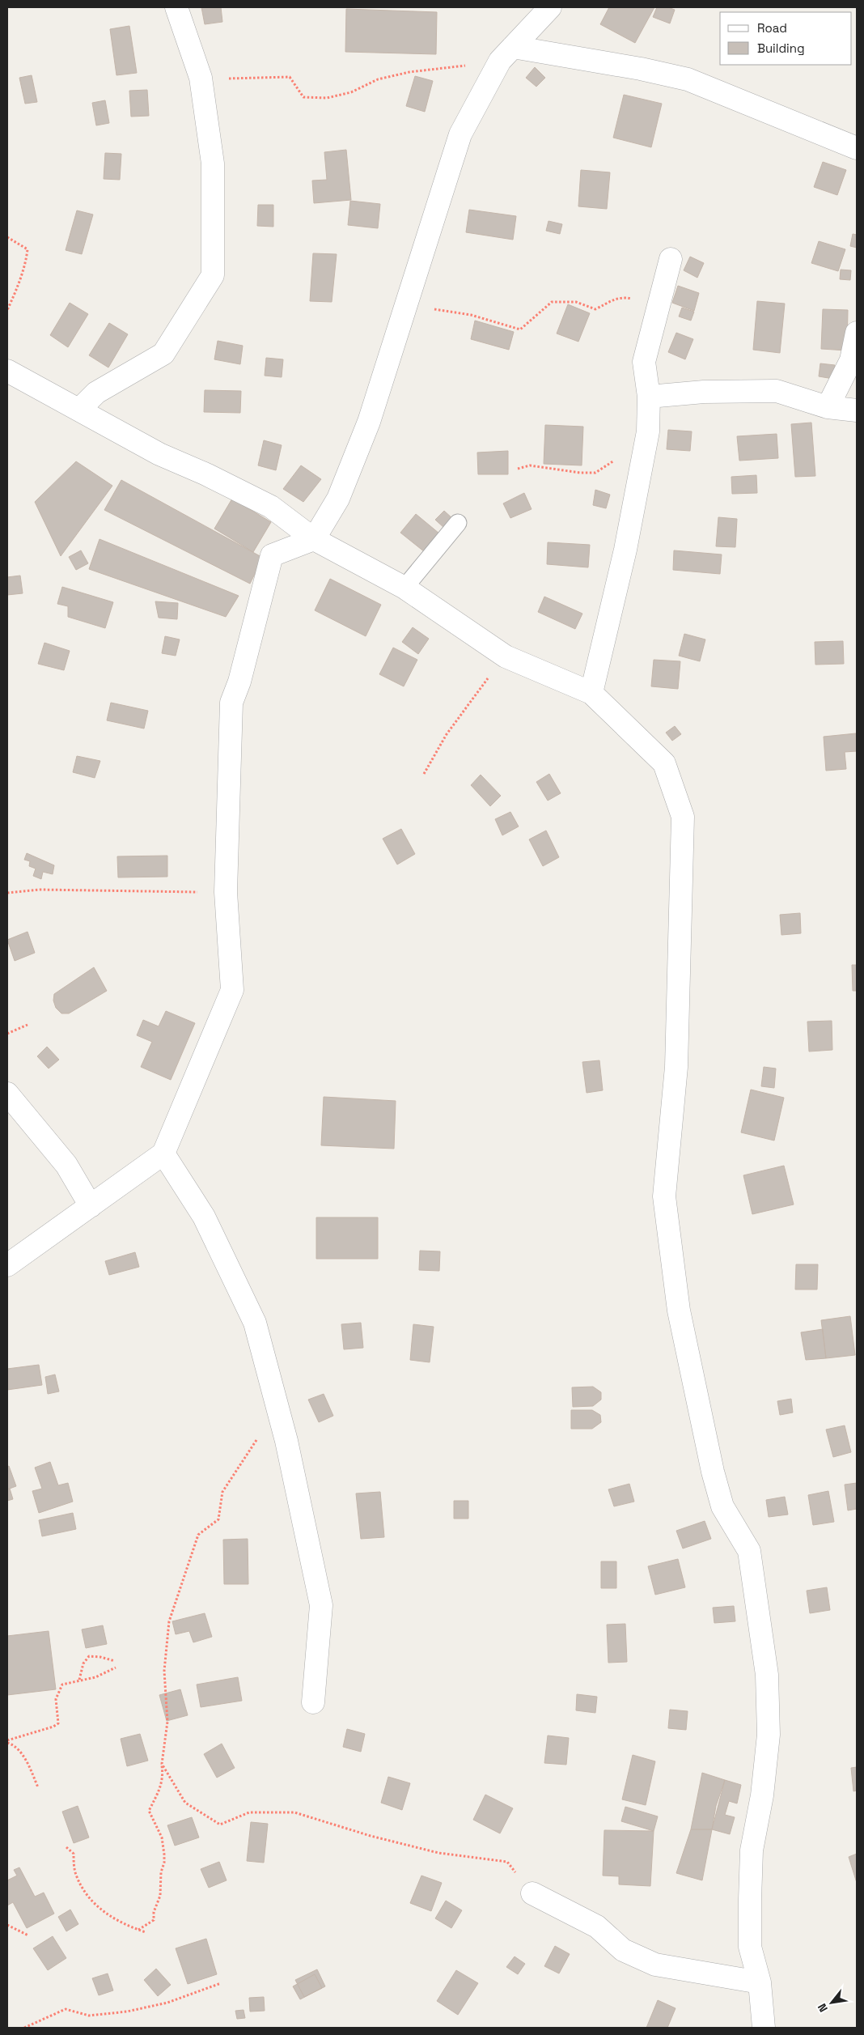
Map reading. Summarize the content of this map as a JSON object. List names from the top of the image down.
{
  "legend": ["Road", "Building"],
  "north": "bottom left"
}
